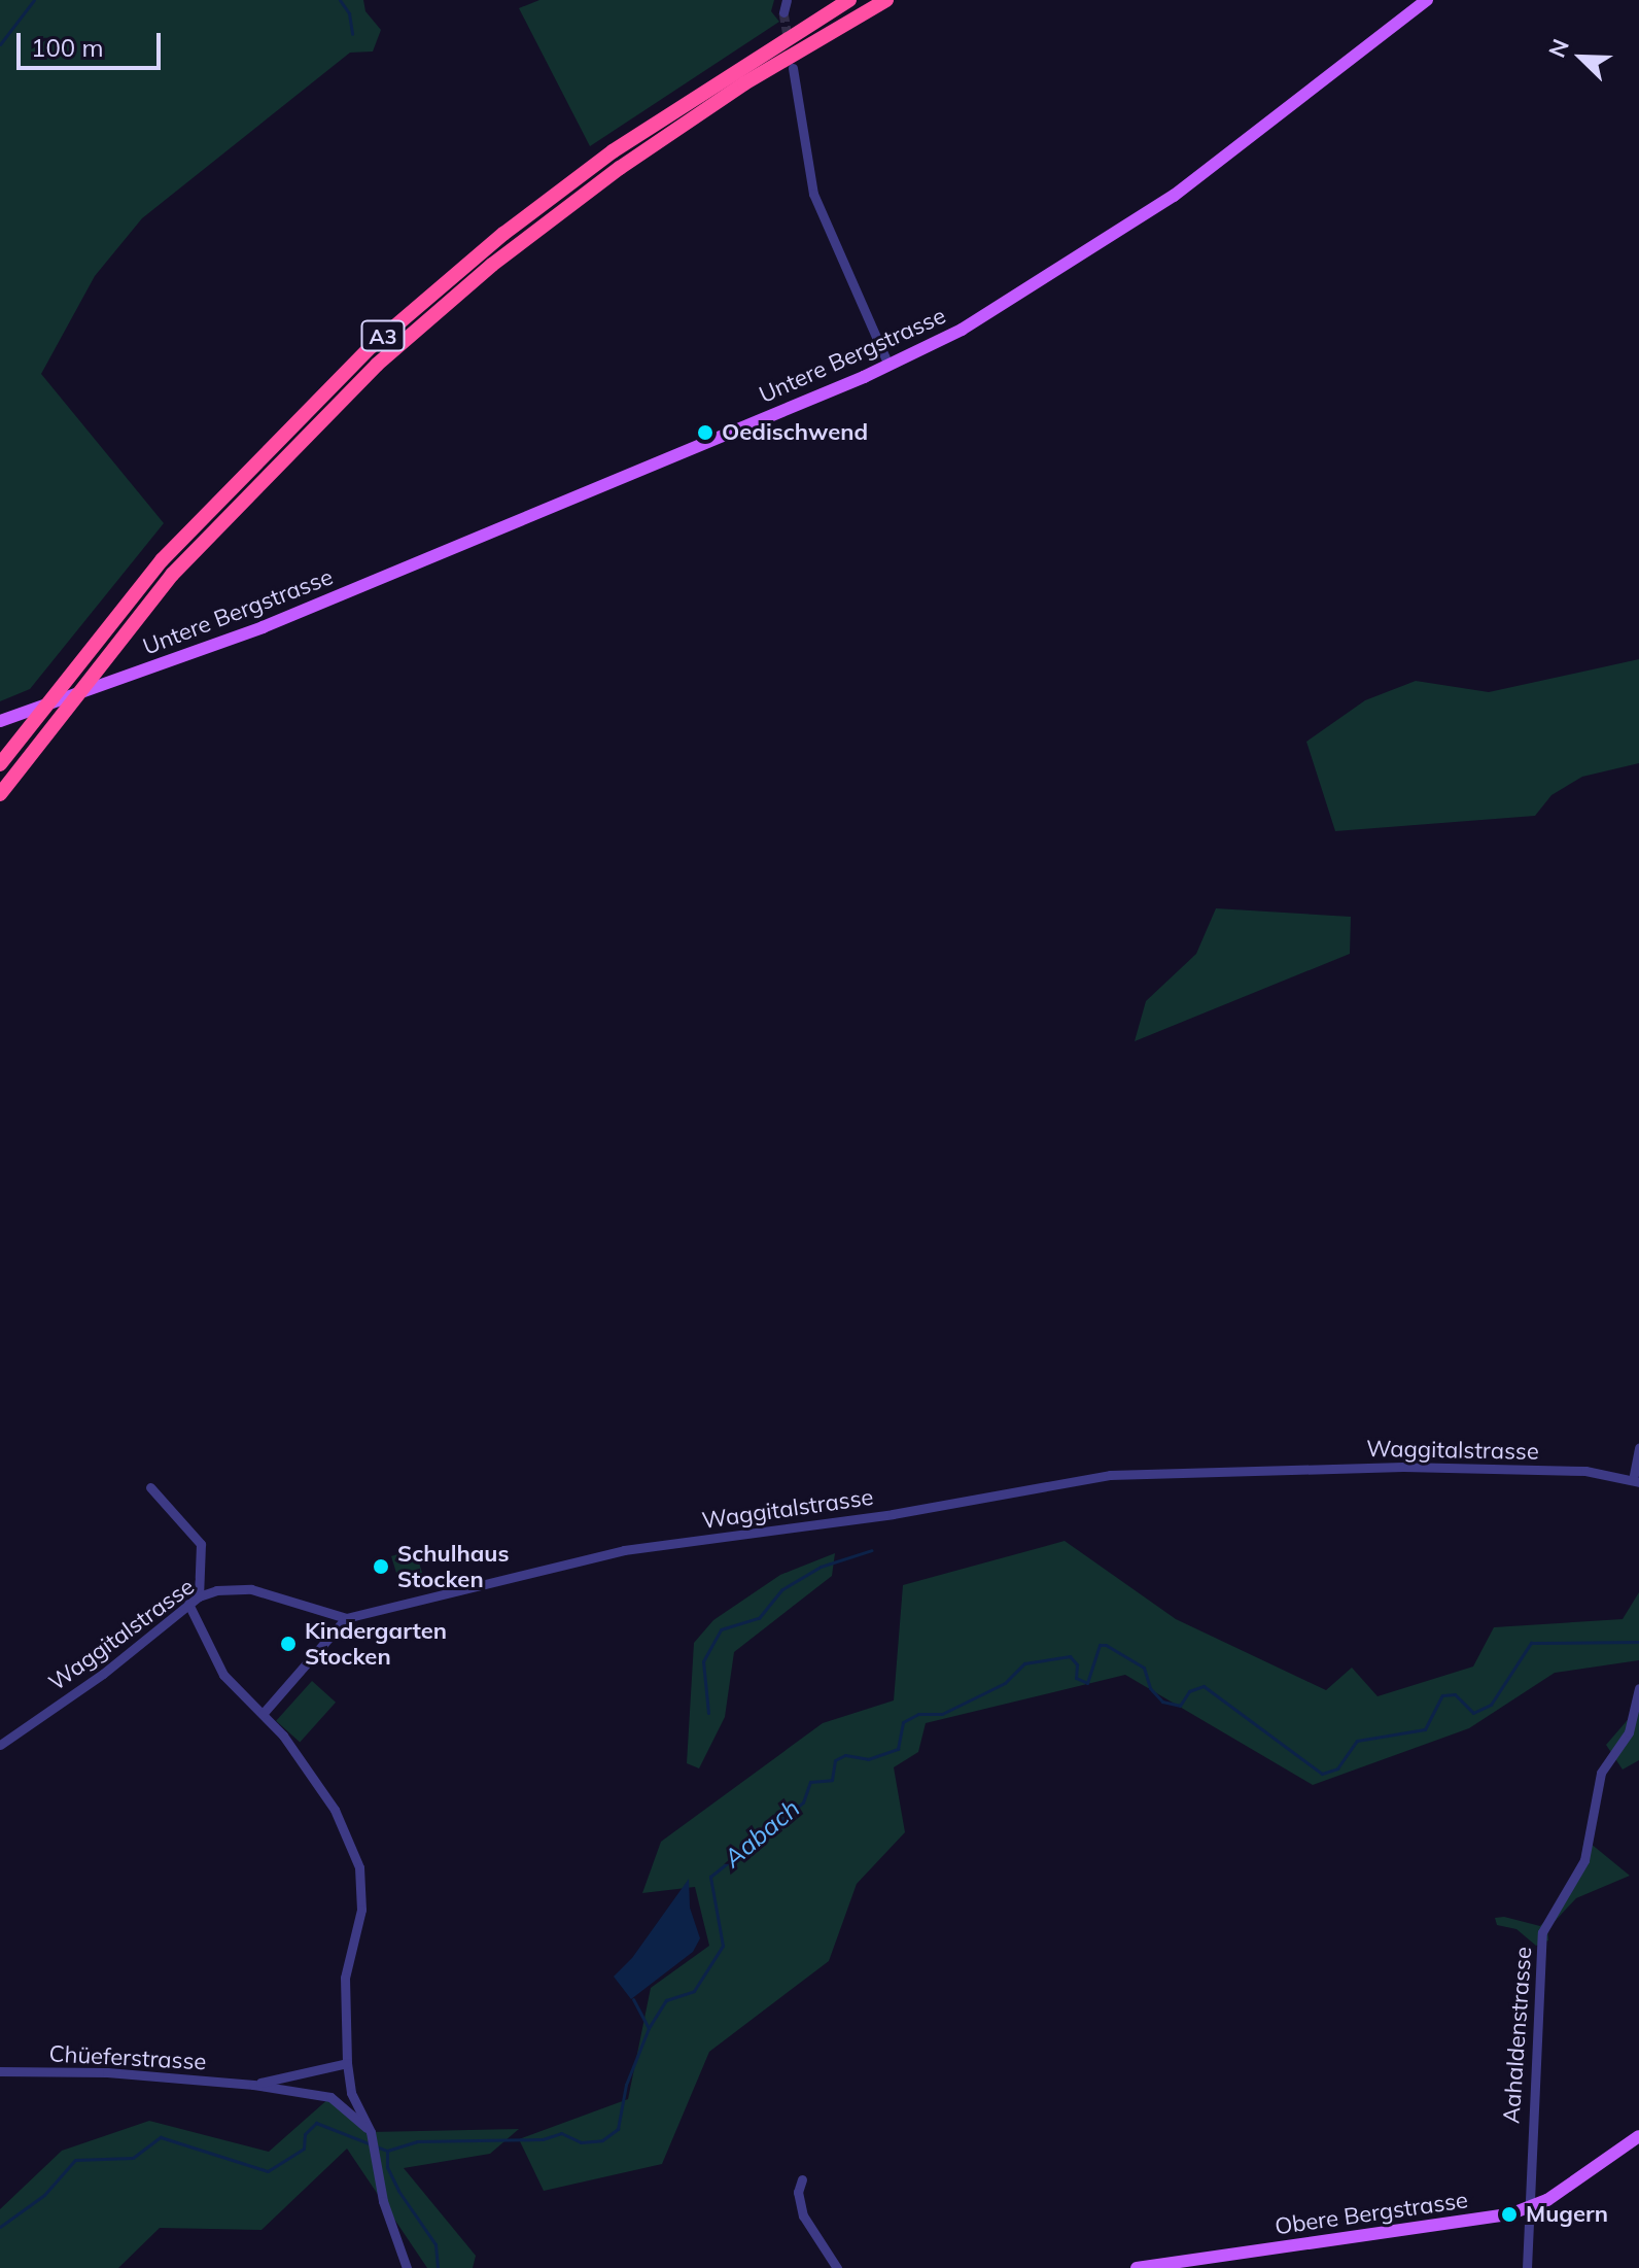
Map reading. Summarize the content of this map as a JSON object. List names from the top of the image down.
{
  "streets": {
    "highway": ["A3"],
    "main road": ["Untere Bergstrasse", "Obere Bergstrasse"],
    "street": ["Waggitalstrasse", "Aahaldenstrasse", "Chüeferstrasse"]
  },
  "crossings": [
    ["Aahaldenstrasse", "Obere Bergstrasse"]
  ],
  "water": ["Aabach"],
  "places": [
    "Oedischwend",
    "Schulhaus Stocken",
    "Kindergarten Stocken",
    "Mugern"
  ],
  "scale_bar": "100 m",
  "north": "top left"
}
